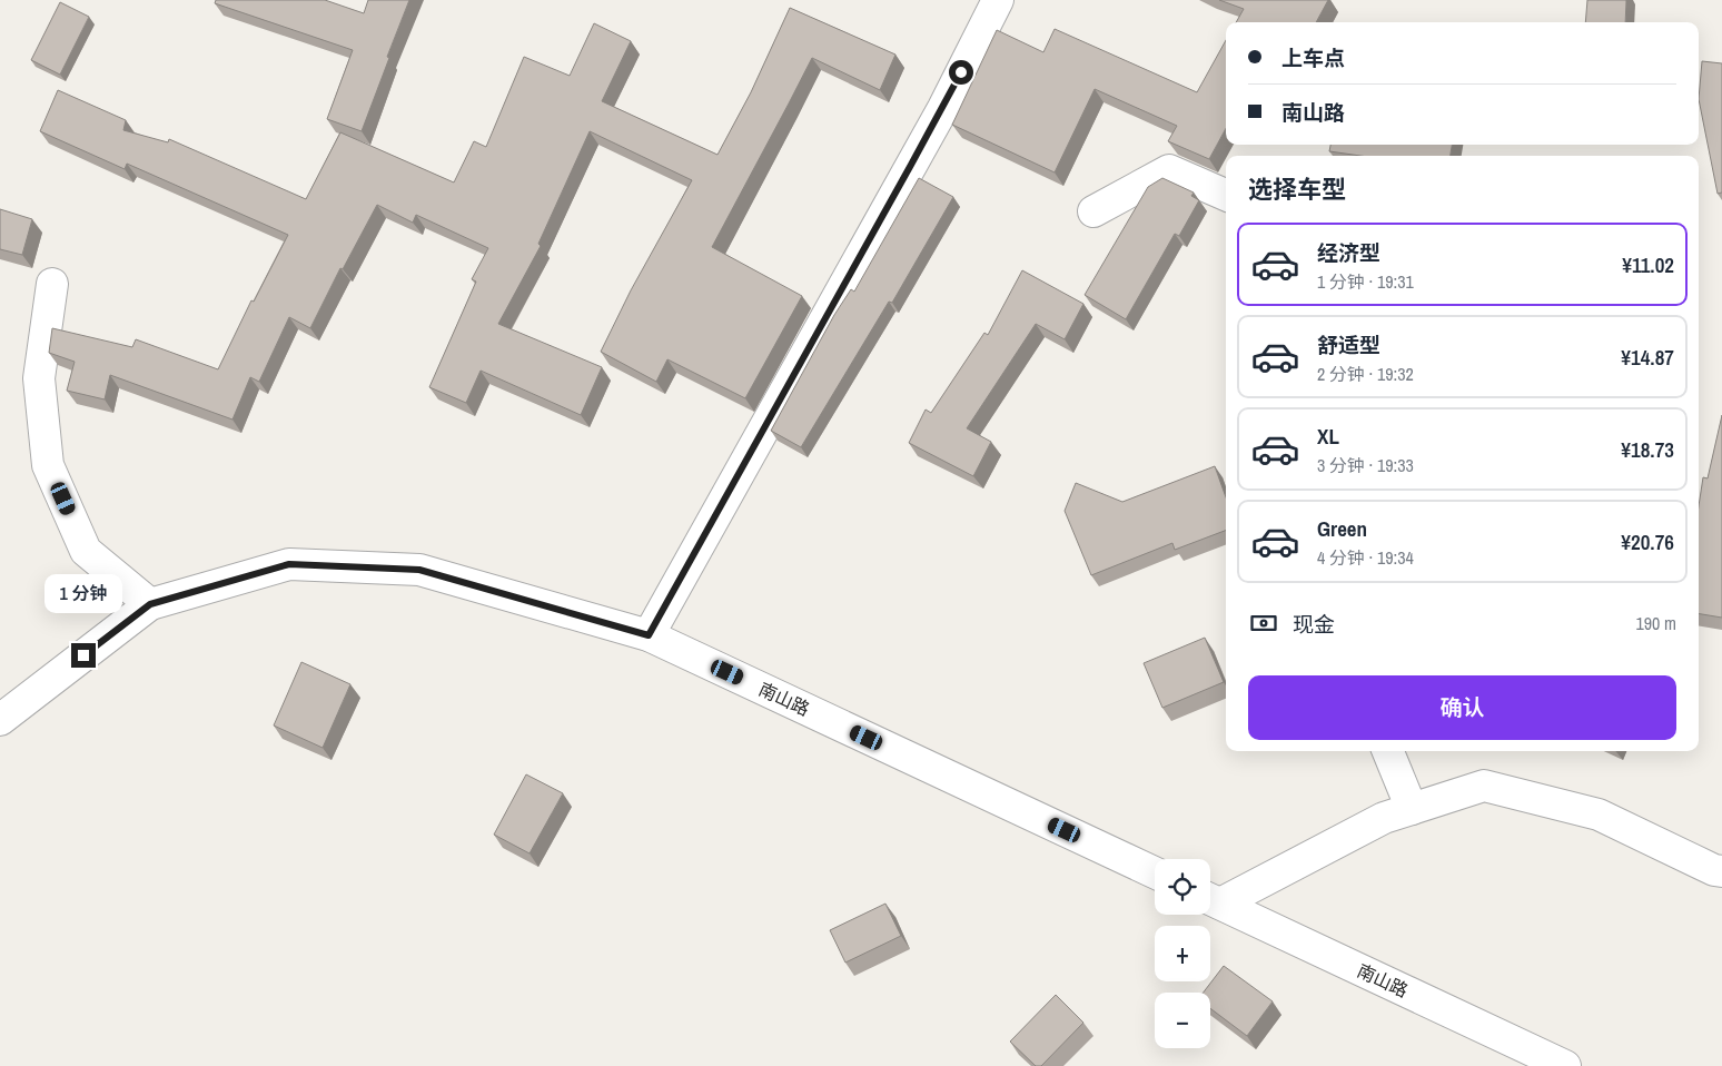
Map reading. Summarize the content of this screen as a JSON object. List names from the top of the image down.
{
  "streets": {
    "street": ["南山路"]
  },
  "page": {
    "banner": ["上车点", "南山路"],
    "heading": "选择车型",
    "list": [
      {
        "name": "经济型",
        "note": "1 分钟 · 19:31",
        "value": "¥11.02"
      },
      {
        "name": "舒适型",
        "note": "2 分钟 · 19:32",
        "value": "¥14.87"
      },
      {
        "name": "XL",
        "note": "3 分钟 · 19:33",
        "value": "¥18.73"
      },
      {
        "name": "Green",
        "note": "4 分钟 · 19:34",
        "value": "¥20.76"
      }
    ],
    "bubble": "1 分钟",
    "pay": ["现金", "190 m"],
    "buttons": "确认",
    "map_buttons": ["+", "−"]
  }
}
